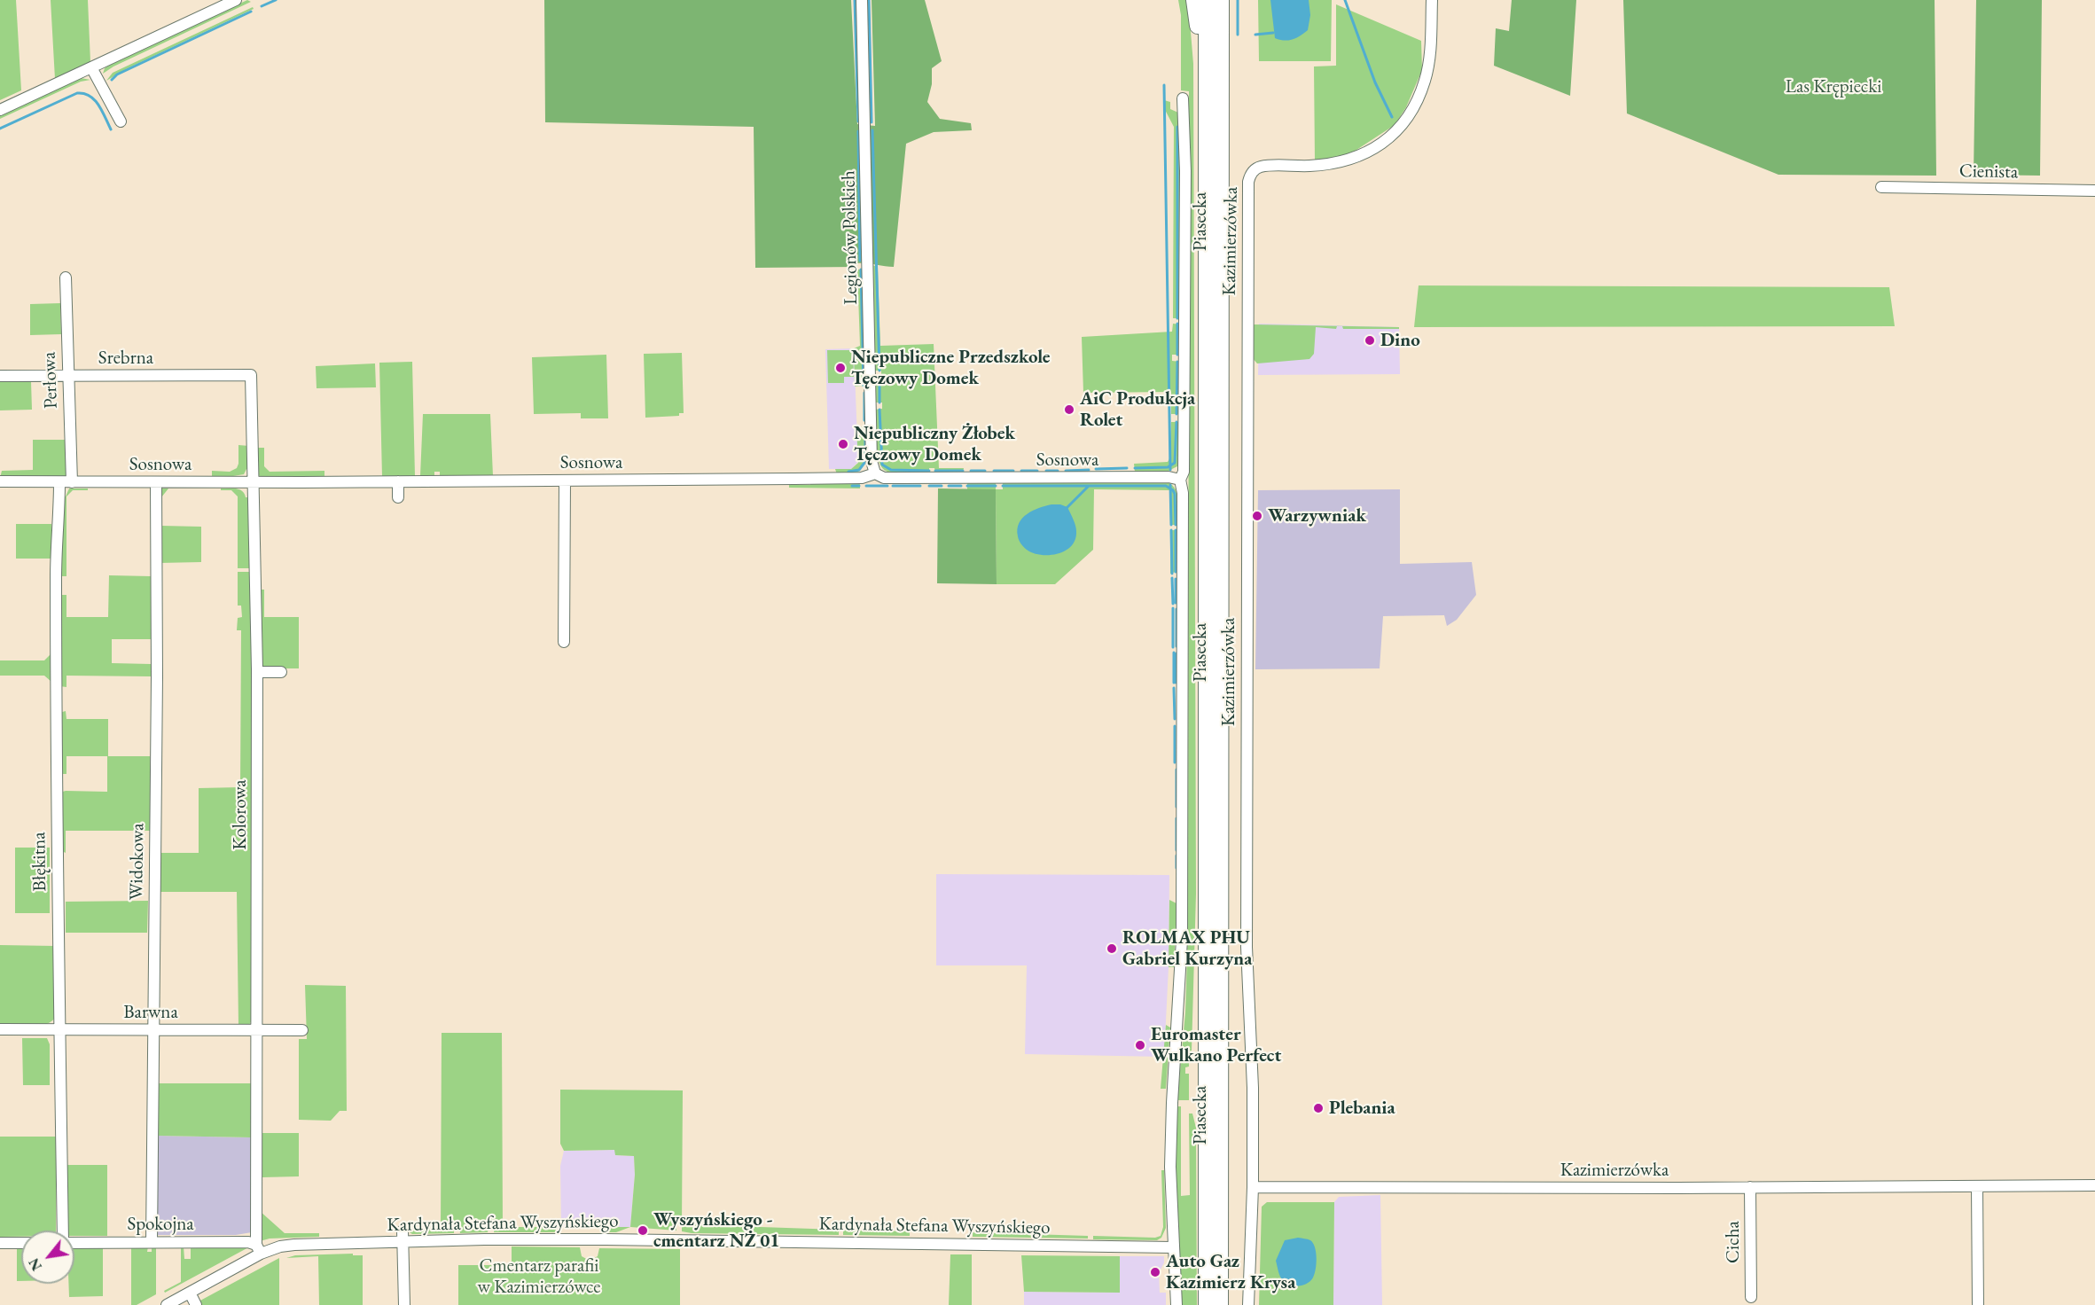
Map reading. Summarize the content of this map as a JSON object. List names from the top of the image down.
{
  "streets": {
    "highway": ["Piasecka"],
    "street": [
      "Cienista",
      "Legionów Polskich",
      "Kazimierzówka",
      "Srebrna",
      "Perłowa",
      "Sosnowa",
      "Kolorowa",
      "Błękitna",
      "Widokowa",
      "Barwna",
      "Kardynała Stefana Wyszyńskiego",
      "Spokojna",
      "Cicha"
    ]
  },
  "crossings": [
    ["Legionów Polskich", "Sosnowa"],
    ["Kazimierzówka", "Cicha"],
    ["Srebrna", "Perłowa"],
    ["Srebrna", "Kolorowa"],
    ["Perłowa", "Sosnowa"],
    ["Sosnowa", "Kolorowa"],
    ["Sosnowa", "Błękitna"],
    ["Sosnowa", "Widokowa"],
    ["Kolorowa", "Barwna"],
    ["Kolorowa", "Kardynała Stefana Wyszyńskiego"],
    ["Kolorowa", "Spokojna"],
    ["Błękitna", "Barwna"],
    ["Widokowa", "Barwna"],
    ["Widokowa", "Spokojna"],
    ["Kardynała Stefana Wyszyńskiego", "Spokojna"]
  ],
  "parks": ["Las Krępiecki", "Cmentarz parafii w Kazimierzówce"],
  "places": [
    "Dino",
    "Niepubliczne Przedszkole Tęczowy Domek",
    "AiC Produkcja Rolet",
    "Niepubliczny Żłobek Tęczowy Domek",
    "Warzywniak",
    "ROLMAX PHU Gabriel Kurzyna",
    "Euromaster Wulkano Perfect",
    "Plebania",
    "Wyszyńskiego - cmentarz NŻ 01",
    "Auto Gaz Kazimierz Krysa"
  ],
  "north": "bottom left"
}
